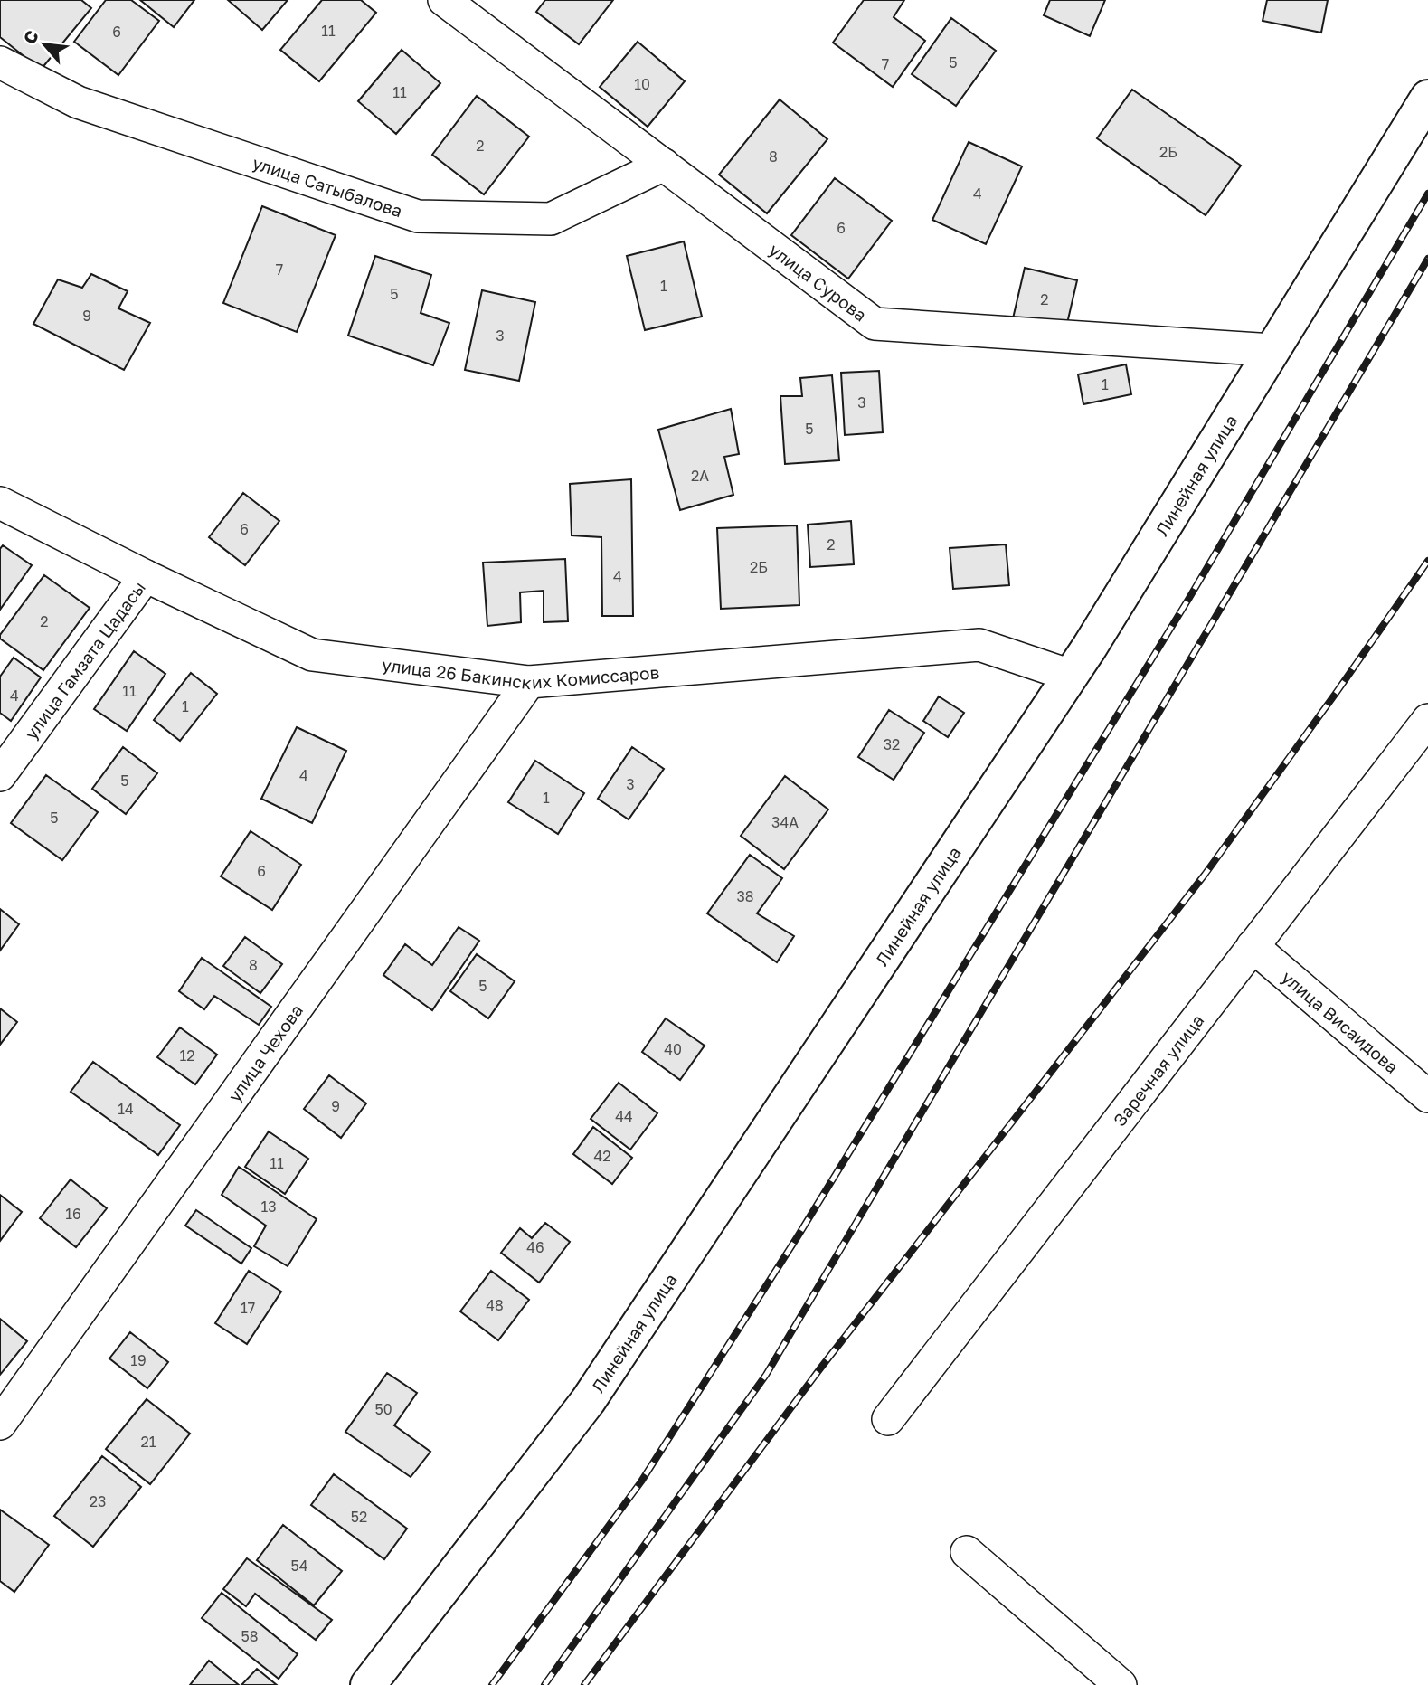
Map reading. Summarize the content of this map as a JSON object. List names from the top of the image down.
{
  "streets": {
    "main road": ["Линейная улица"],
    "street": [
      "улица Сатыбалова",
      "улица Сурова",
      "улица Гамзата Цадасы",
      "улица 26 Бакинских Комиссаров",
      "улица Висаидова",
      "улица Чехова",
      "Заречная улица"
    ]
  },
  "crossings": [
    ["улица Сатыбалова", "улица Сурова"],
    ["улица Сурова", "Линейная улица"],
    ["Линейная улица", "улица 26 Бакинских Комиссаров"],
    ["улица Гамзата Цадасы", "улица 26 Бакинских Комиссаров"],
    ["улица 26 Бакинских Комиссаров", "улица Чехова"],
    ["улица Висаидова", "Заречная улица"]
  ],
  "house_numbers": [
    "11",
    "6",
    "5",
    "7",
    "10",
    "11",
    "2",
    "2Б",
    "8",
    "4",
    "6",
    "7",
    "1",
    "5",
    "2",
    "9",
    "3",
    "1",
    "3",
    "5",
    "2А",
    "6",
    "2",
    "2Б",
    "4",
    "2",
    "11",
    "4",
    "1",
    "32",
    "4",
    "5",
    "3",
    "1",
    "5",
    "34А",
    "6",
    "38",
    "8",
    "5",
    "40",
    "12",
    "9",
    "14",
    "44",
    "42",
    "11",
    "13",
    "16",
    "46",
    "48",
    "17",
    "19",
    "50",
    "21",
    "23",
    "52",
    "54",
    "58"
  ],
  "north": "top left"
}
